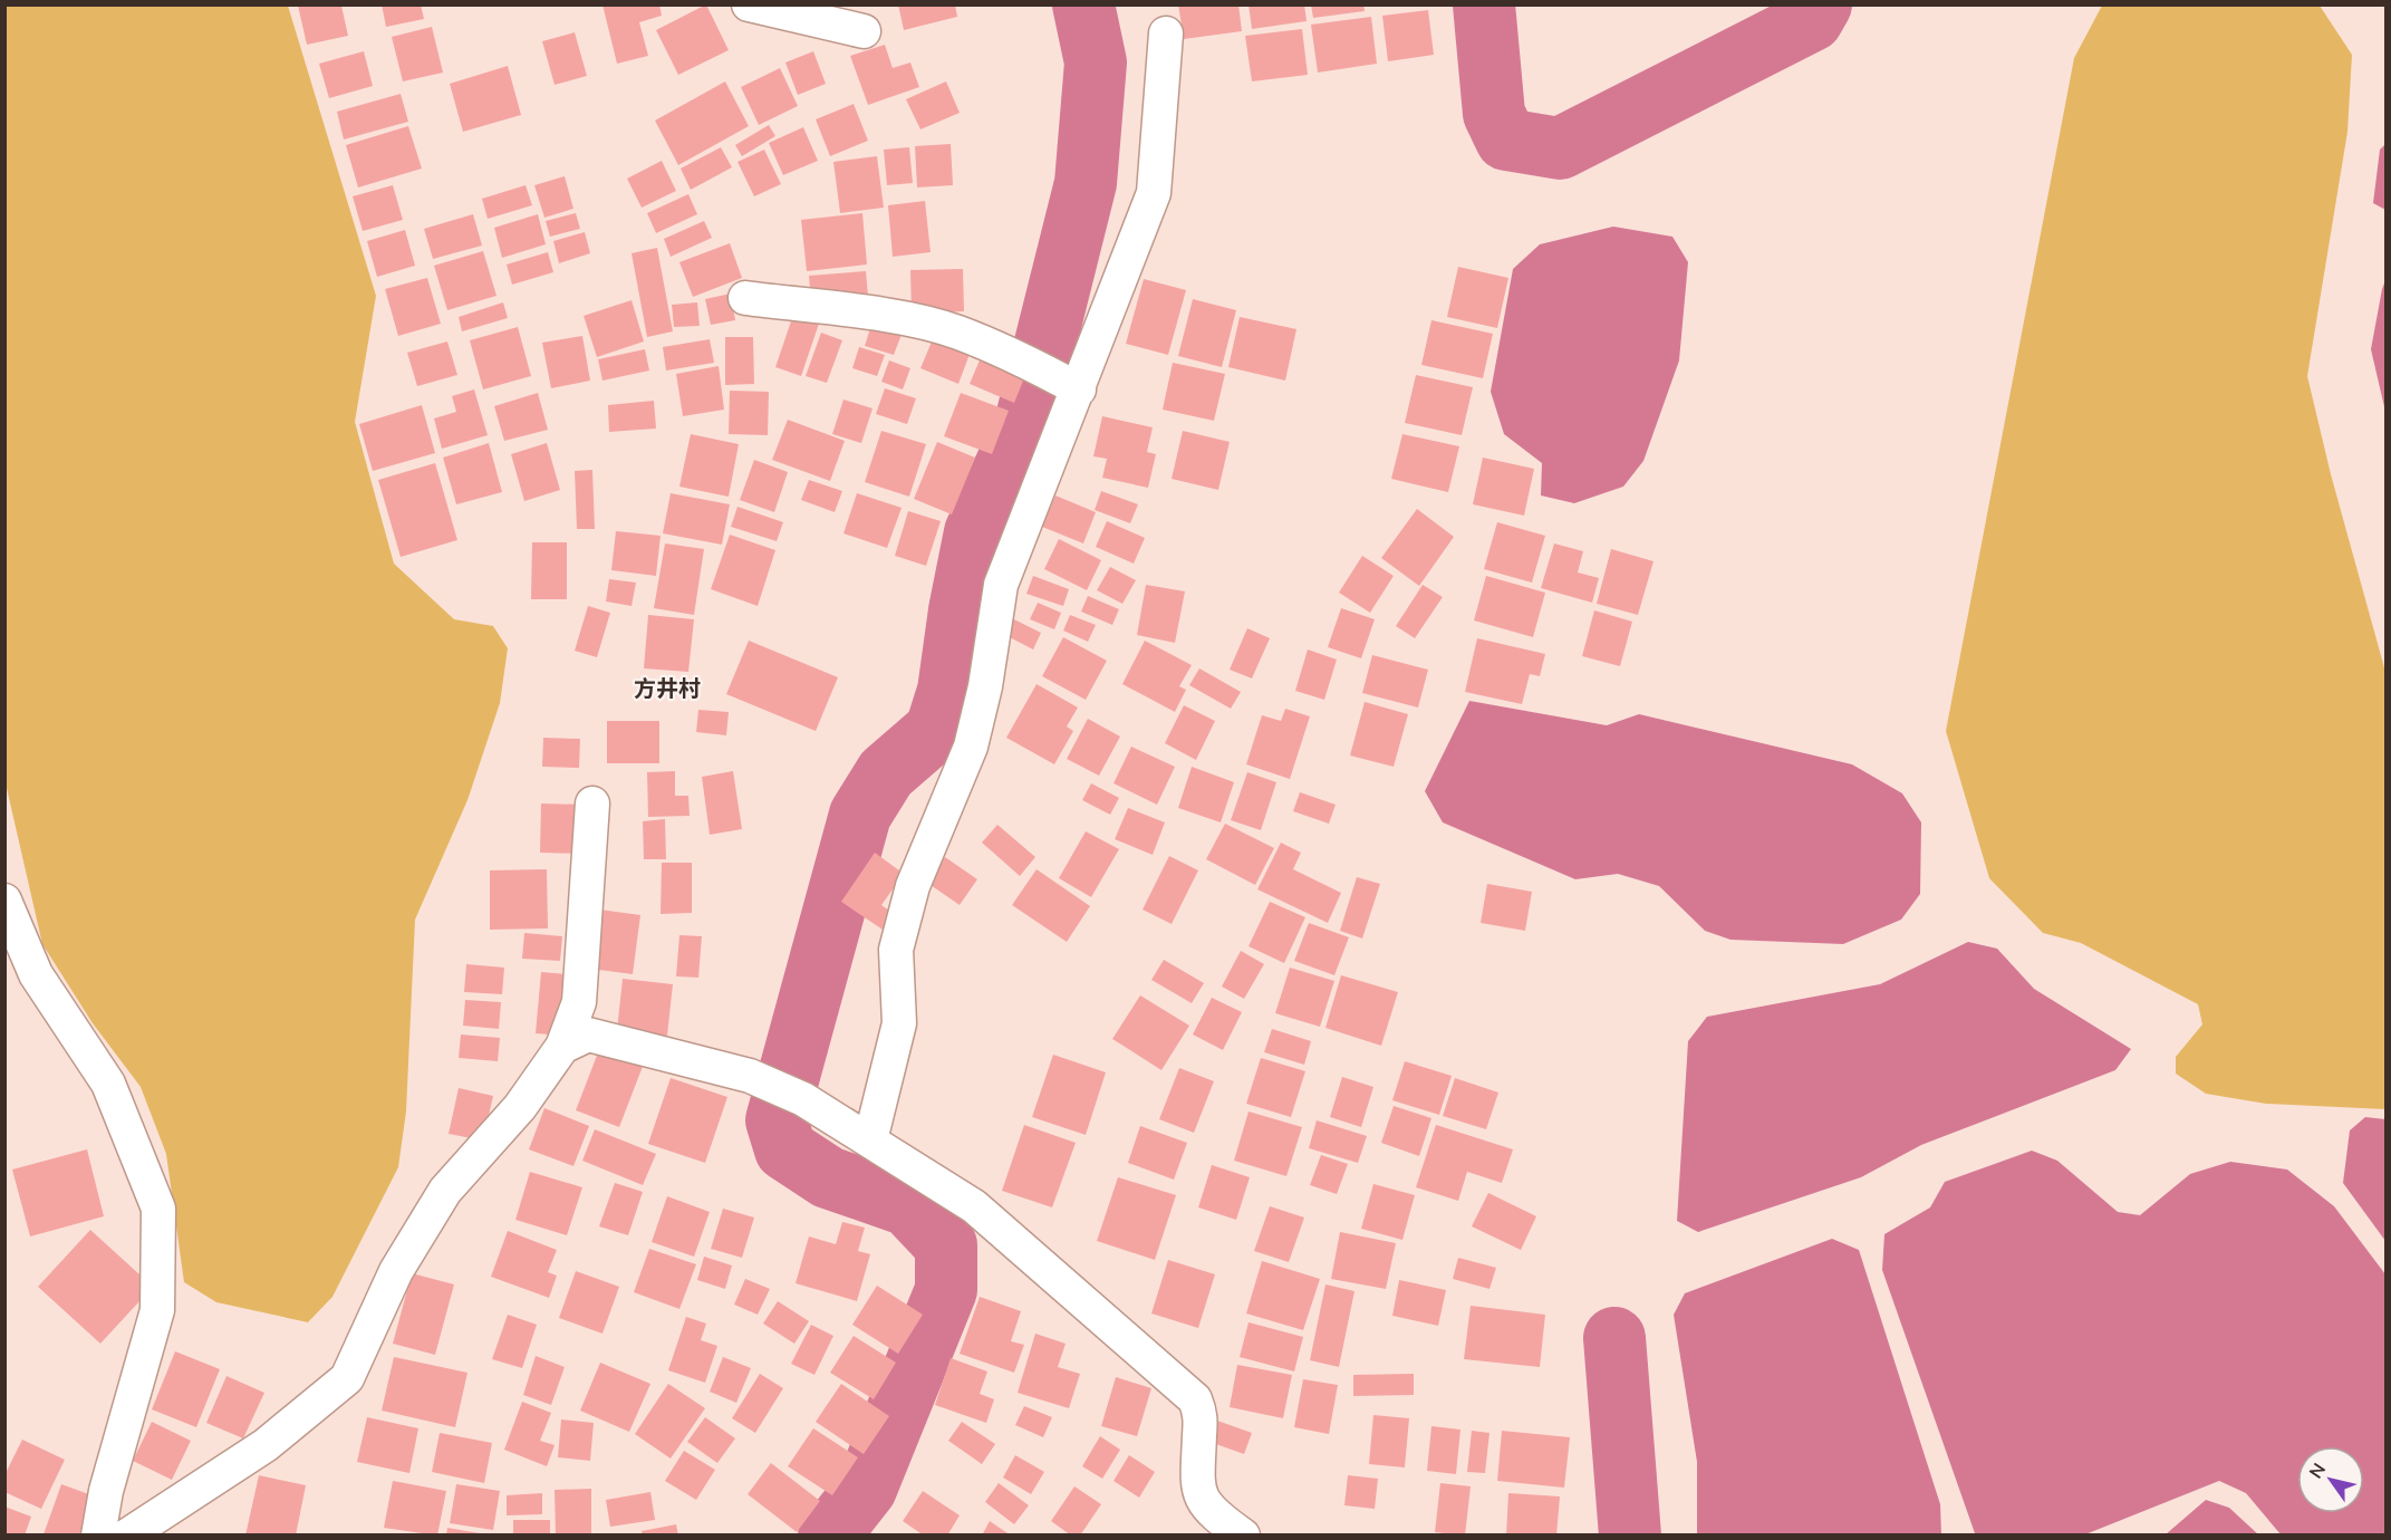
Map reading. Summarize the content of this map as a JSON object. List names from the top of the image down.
{
  "districts": ["方井村"],
  "north": "top left"
}
